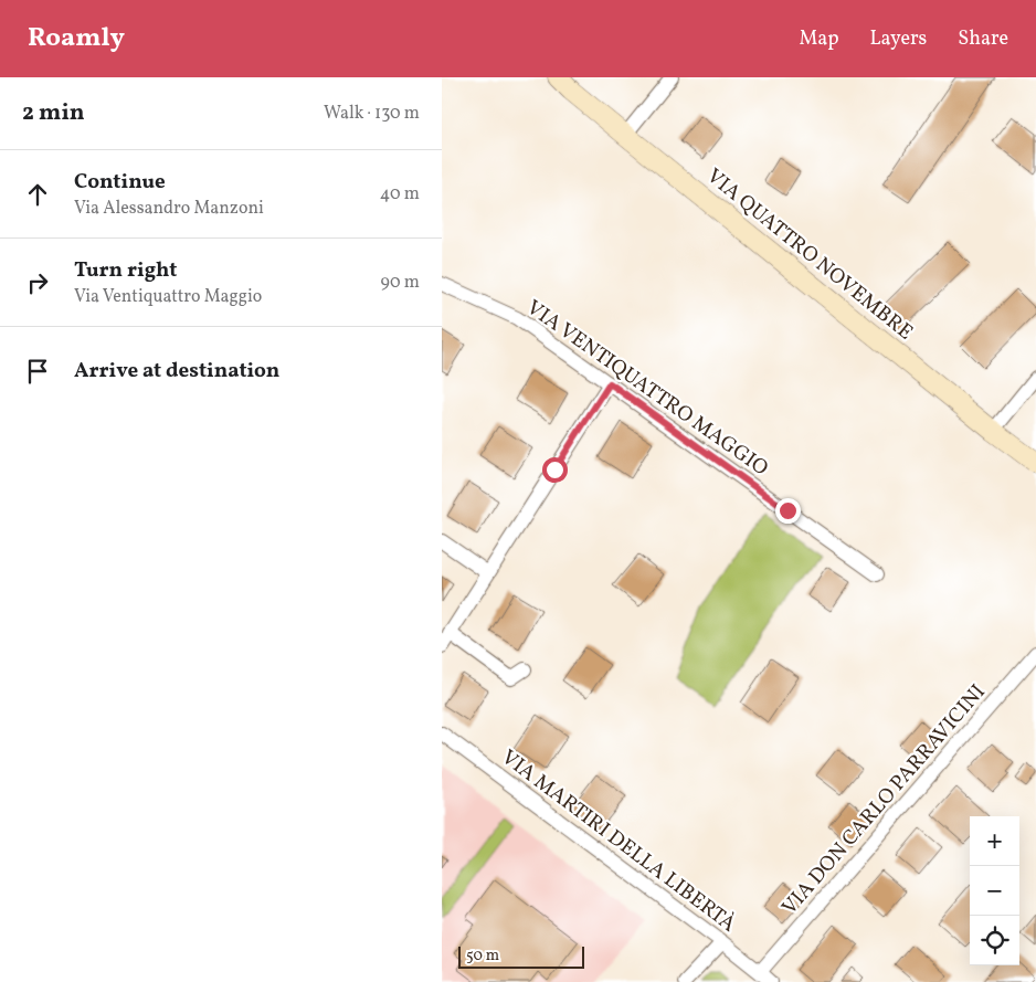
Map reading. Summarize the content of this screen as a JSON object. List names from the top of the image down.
{
  "streets": {
    "street": [
      "VIA QUATTRO NOVEMBRE",
      "VIA VENTIQUATTRO MAGGIO",
      "VIA DON CARLO PARRAVICINI",
      "VIA MARTIRI DELLA LIBERTÀ"
    ]
  },
  "crossings": [
    ["VIA DON CARLO PARRAVICINI", "VIA MARTIRI DELLA LIBERTÀ"]
  ],
  "scale_bar": "50 m",
  "page": {
    "header": "Roamly",
    "nav": ["Map", "Layers", "Share"],
    "heading": ["2 min", "Walk · 130 m"],
    "list": [
      ["Continue", "Via Alessandro Manzoni", "40 m"],
      ["Turn right", "Via Ventiquattro Maggio", "90 m"],
      "Arrive at destination"
    ],
    "map_buttons": ["+", "−"],
    "scale": "50 m"
  }
}
